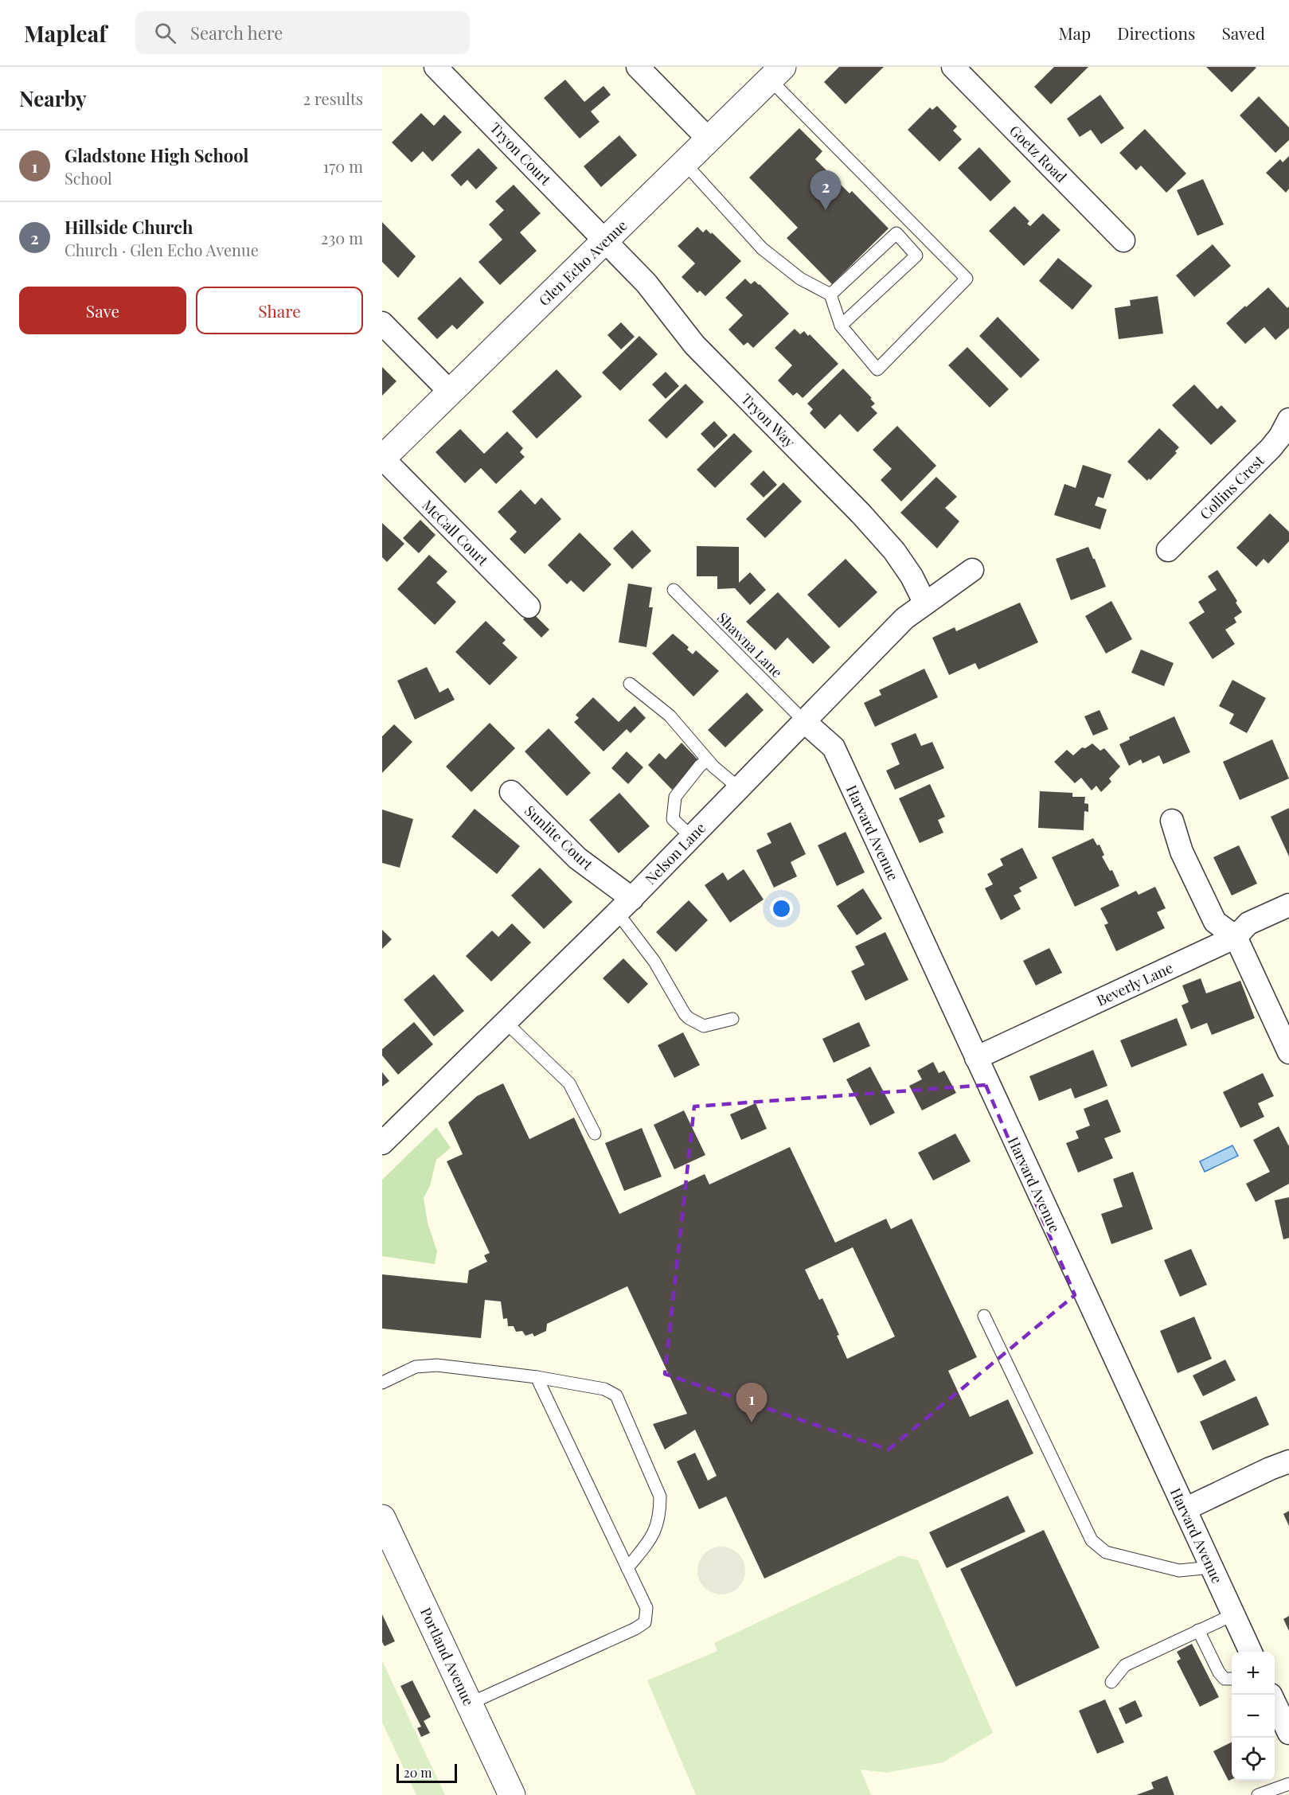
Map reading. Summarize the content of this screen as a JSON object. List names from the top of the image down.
{
  "streets": {
    "street": [
      "Tryon Court",
      "Goetz Road",
      "Glen Echo Avenue",
      "Tryon Way",
      "Collins Crest",
      "McCall Court",
      "Harvard Avenue",
      "Sunlite Court",
      "Nelson Lane",
      "Beverly Lane",
      "Portland Avenue"
    ],
    "lane": ["Shawna Lane"]
  },
  "crossings": [
    ["Tryon Court", "Glen Echo Avenue"],
    ["Tryon Court", "Tryon Way"],
    ["Glen Echo Avenue", "Tryon Way"],
    ["Glen Echo Avenue", "McCall Court"],
    ["Tryon Way", "Nelson Lane"],
    ["Shawna Lane", "Harvard Avenue"],
    ["Shawna Lane", "Nelson Lane"],
    ["Harvard Avenue", "Nelson Lane"],
    ["Harvard Avenue", "Beverly Lane"],
    ["Sunlite Court", "Nelson Lane"]
  ],
  "scale_bar": "20 m",
  "page": {
    "header": "Mapleaf",
    "search": "Search here",
    "nav": ["Map", "Directions", "Saved"],
    "heading": ["Nearby", "2 results"],
    "list": [
      {
        "mark": "1",
        "name": "Gladstone High School",
        "note": "School",
        "value": "170 m"
      },
      {
        "mark": "2",
        "name": "Hillside Church",
        "note": "Church · Glen Echo Avenue",
        "value": "230 m"
      }
    ],
    "pins": ["2", "1"],
    "buttons": ["Save", "Share"],
    "map_buttons": ["+", "−"],
    "scale": "20 m"
  }
}
